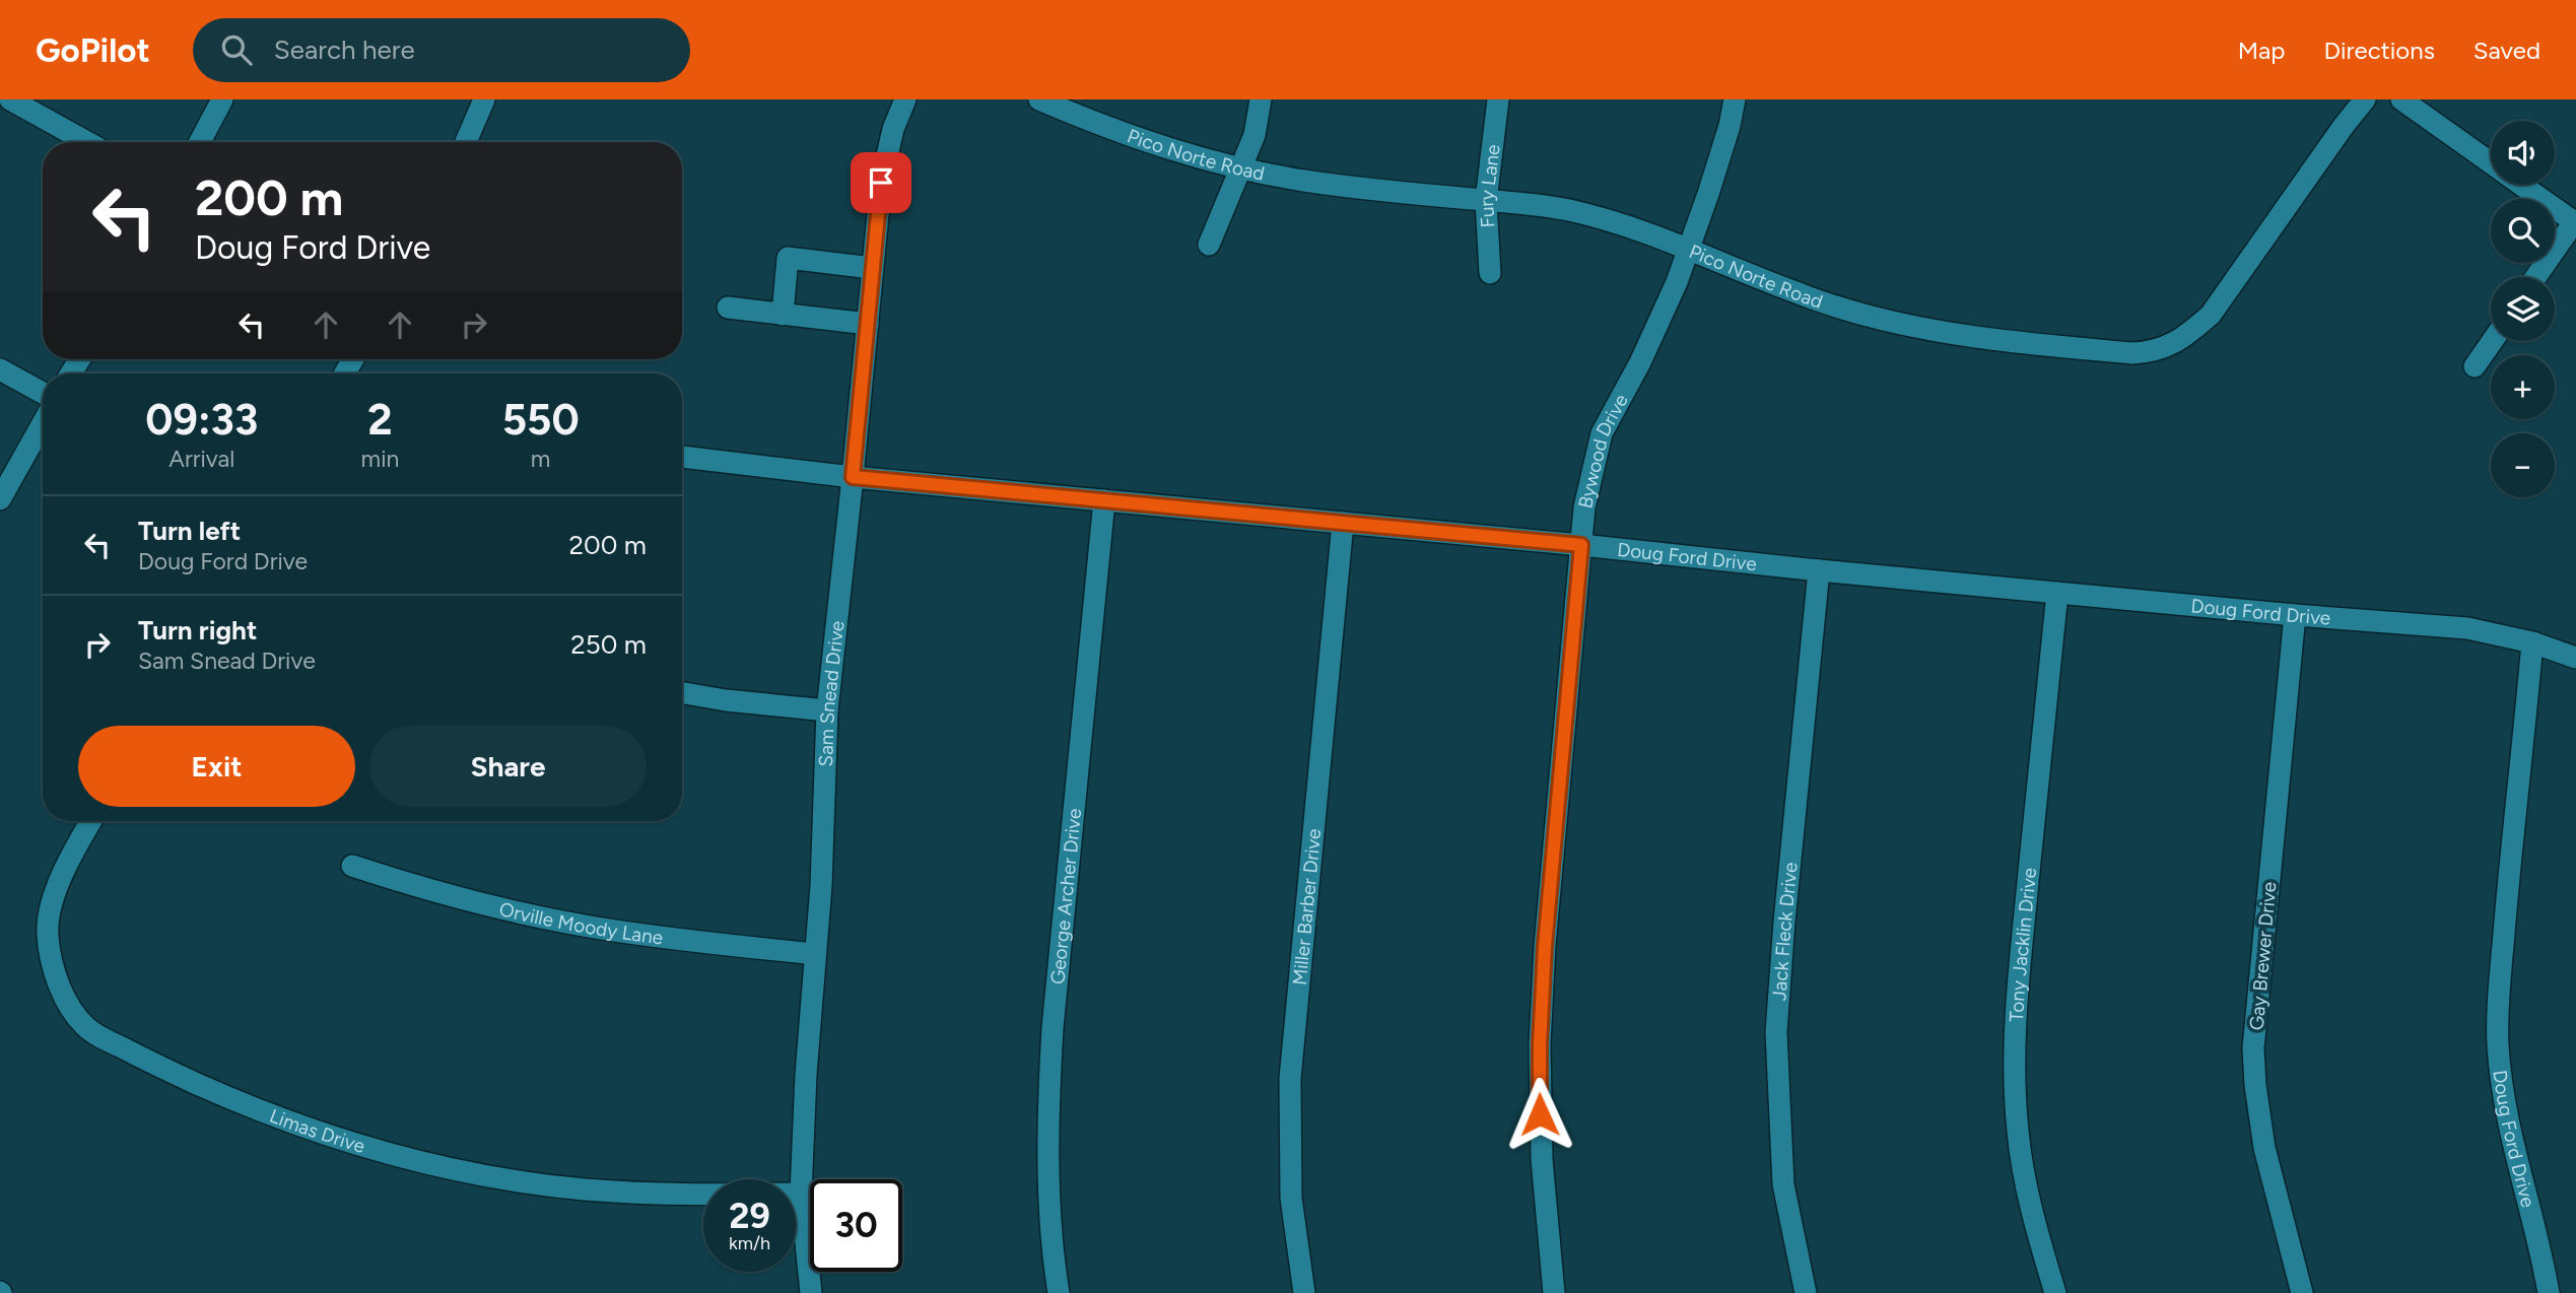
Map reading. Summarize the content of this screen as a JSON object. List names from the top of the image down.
{
  "streets": {
    "street": [
      "Pico Norte Road",
      "Fury Lane",
      "Bywood Drive",
      "Doug Ford Drive",
      "Sam Snead Drive",
      "George Archer Drive",
      "Miller Barber Drive",
      "Orville Moody Lane",
      "Jack Fleck Drive",
      "Tony Jacklin Drive",
      "Gay Brewer Drive",
      "Limas Drive"
    ]
  },
  "crossings": [
    ["Pico Norte Road", "Fury Lane"],
    ["Pico Norte Road", "Bywood Drive"],
    ["Bywood Drive", "Doug Ford Drive"],
    ["Doug Ford Drive", "Sam Snead Drive"],
    ["Doug Ford Drive", "George Archer Drive"],
    ["Doug Ford Drive", "Miller Barber Drive"],
    ["Doug Ford Drive", "Jack Fleck Drive"],
    ["Doug Ford Drive", "Tony Jacklin Drive"],
    ["Doug Ford Drive", "Gay Brewer Drive"],
    ["Sam Snead Drive", "Orville Moody Lane"],
    ["Sam Snead Drive", "Limas Drive"]
  ],
  "page": {
    "header": "GoPilot",
    "search": "Search here",
    "nav": ["Map", "Directions", "Saved"],
    "map_buttons": ["+", "−"],
    "turn": ["200 m", "Doug Ford Drive"],
    "eta": [
      "09:33",
      "Arrival",
      "2",
      "min",
      "550",
      "m"
    ],
    "list": [
      {
        "name": "Turn left",
        "note": "Doug Ford Drive",
        "value": "200 m"
      },
      {
        "name": "Turn right",
        "note": "Sam Snead Drive",
        "value": "250 m"
      }
    ],
    "buttons": ["Exit", "Share"],
    "speed": "29 km/h",
    "limit": "30"
  }
}
